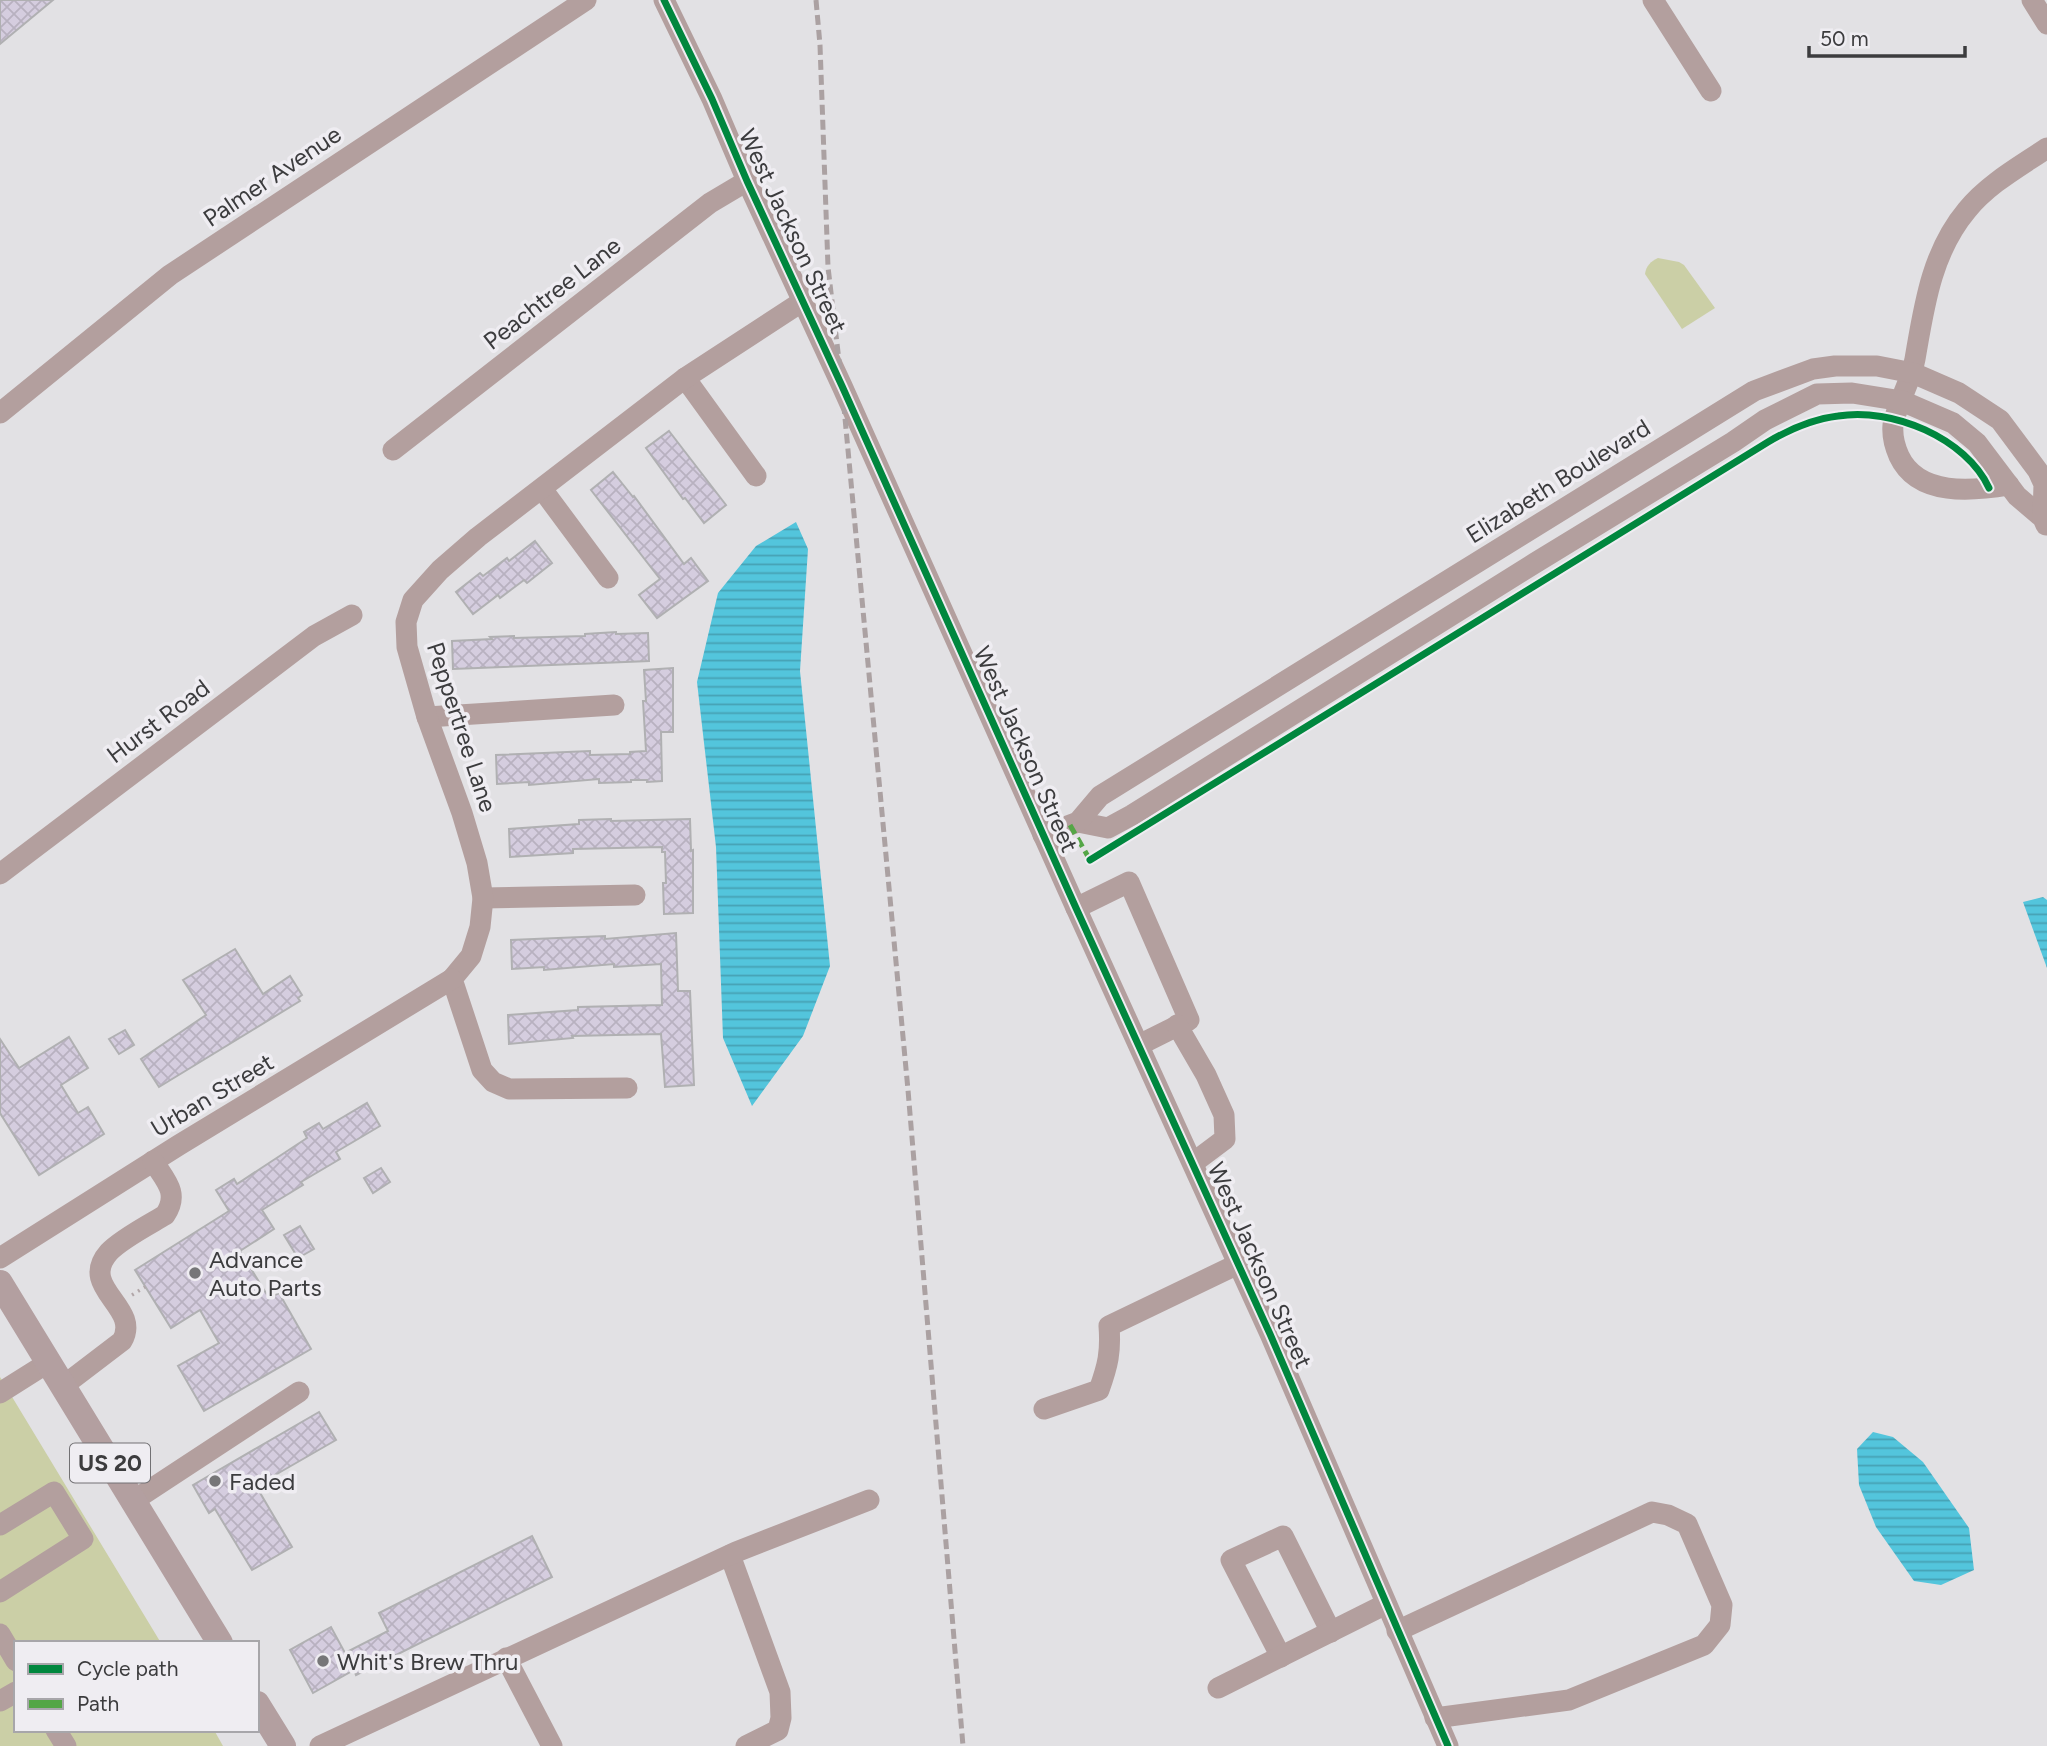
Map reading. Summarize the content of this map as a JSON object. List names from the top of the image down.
{
  "streets": {
    "main road": ["US 20"],
    "street": [
      "Palmer Avenue",
      "West Jackson Street",
      "Peachtree Lane",
      "Elizabeth Boulevard",
      "Hurst Road",
      "Peppertree Lane",
      "Urban Street"
    ]
  },
  "crossings": [
    ["West Jackson Street", "Peachtree Lane"],
    ["West Jackson Street", "Elizabeth Boulevard"],
    ["West Jackson Street", "Peppertree Lane"],
    ["Peppertree Lane", "Urban Street"]
  ],
  "places": ["Advance Auto Parts", "Faded", "Whit's Brew Thru"],
  "legend": ["Cycle path", "Path"],
  "scale_bar": "50 m"
}
